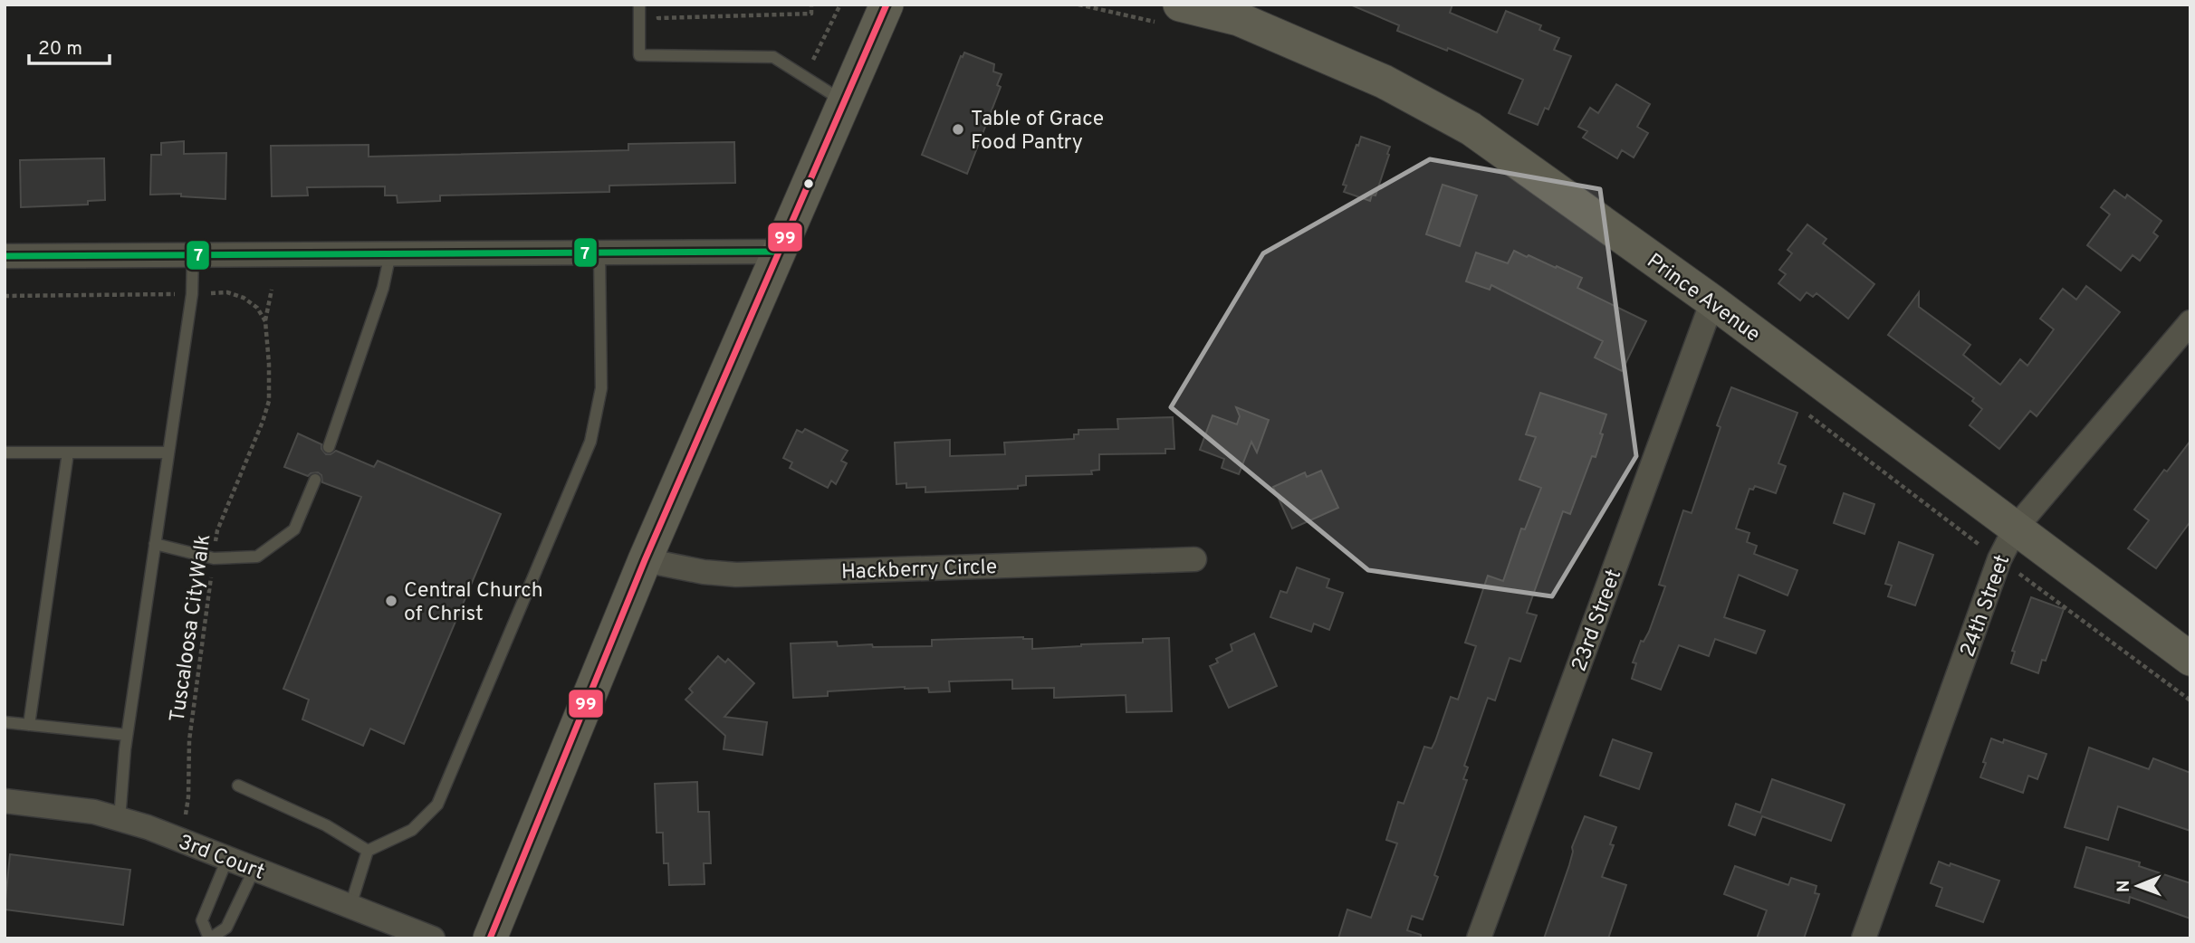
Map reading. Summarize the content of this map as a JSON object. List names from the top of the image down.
{
  "streets": {
    "street": [
      "Prince Avenue",
      "Hackberry Circle",
      "24th Street",
      "23rd Street",
      "3rd Court"
    ],
    "path": ["Tuscaloosa CityWalk"]
  },
  "crossings": [
    ["Prince Avenue", "24th Street"],
    ["Prince Avenue", "23rd Street"],
    ["Tuscaloosa CityWalk", "3rd Court"]
  ],
  "places": ["Table of Grace Food Pantry", "Central Church of Christ"],
  "lines": ["transit line 99", "transit line 7"],
  "scale_bar": "20 m",
  "north": "left"
}
